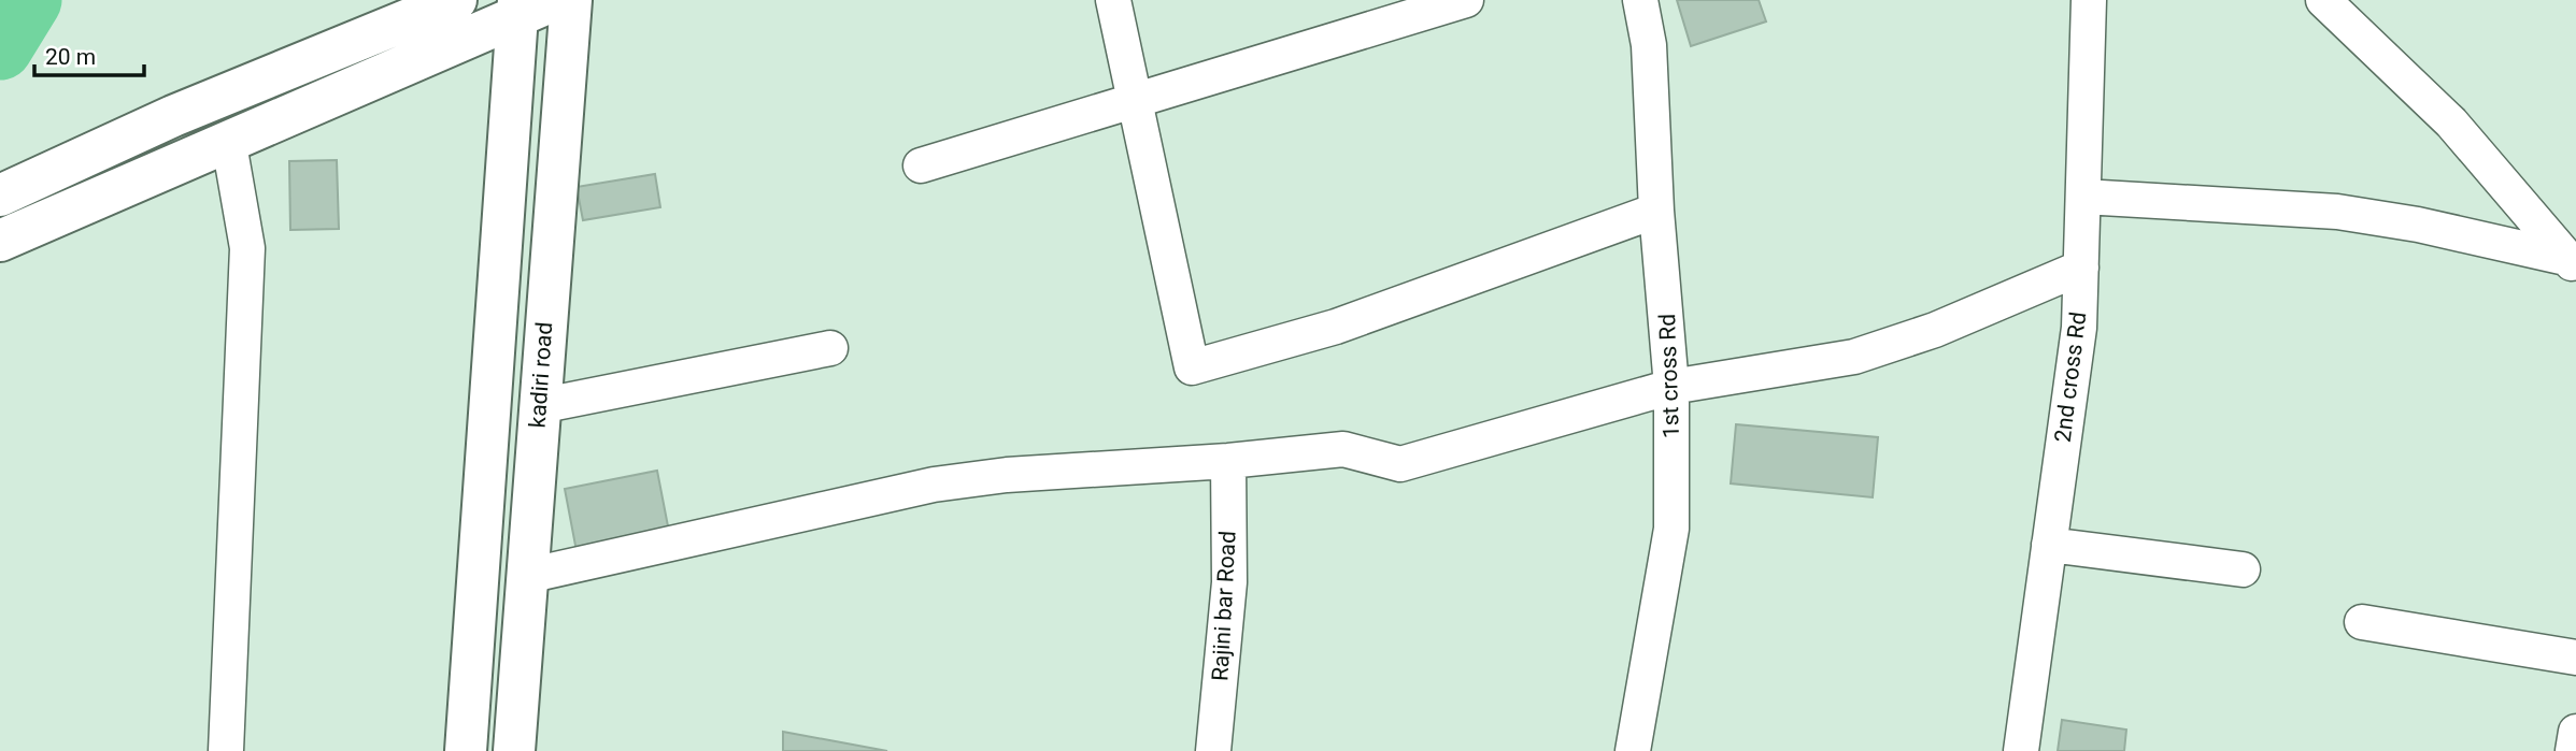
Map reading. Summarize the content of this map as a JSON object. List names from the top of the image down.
{
  "streets": {
    "main road": ["kadiri road"],
    "street": ["1st cross Rd", "2nd cross Rd", "Rajini bar Road"]
  },
  "scale_bar": "20 m"
}
